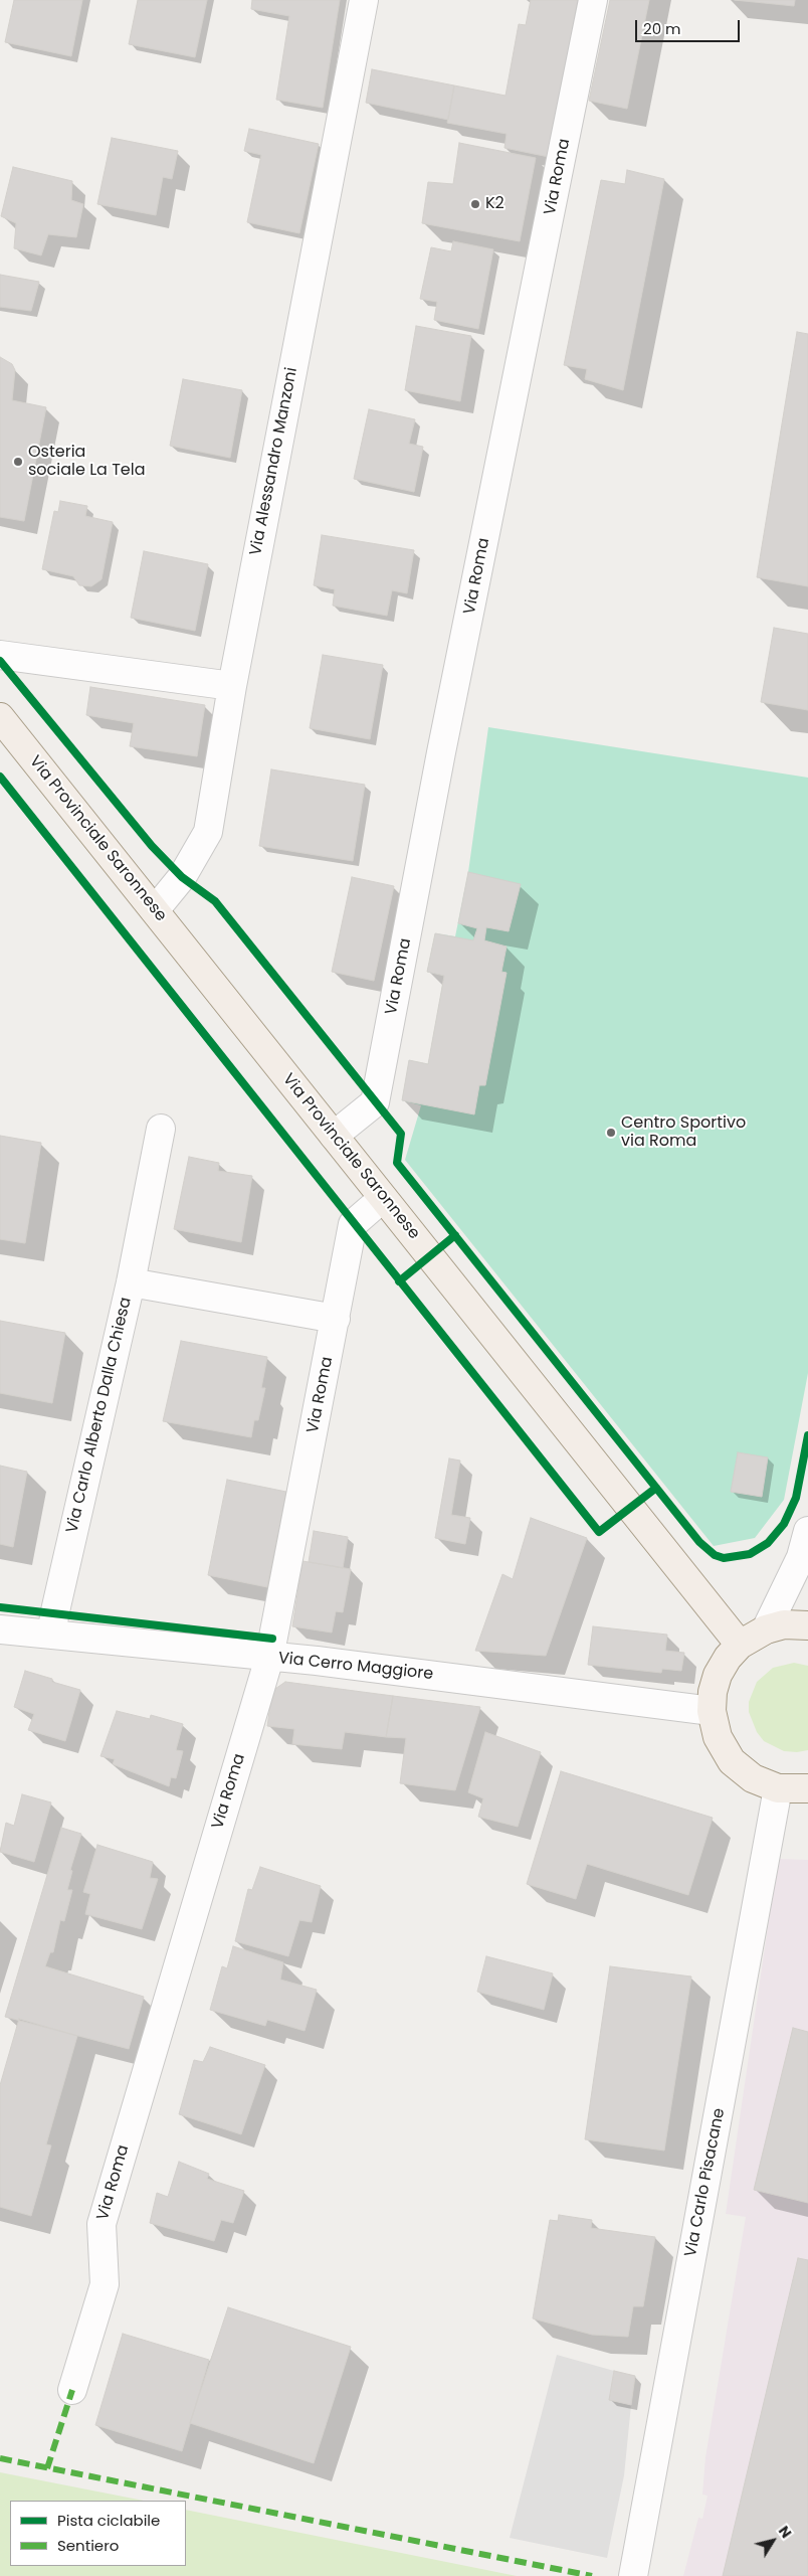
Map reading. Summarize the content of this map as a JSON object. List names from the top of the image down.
{
  "streets": {
    "main road": ["Via Provinciale Saronnese"],
    "street": [
      "Via Roma",
      "Via Alessandro Manzoni",
      "Via Carlo Alberto Dalla Chiesa",
      "Via Cerro Maggiore",
      "Via Carlo Pisacane"
    ]
  },
  "crossings": [
    ["Via Roma", "Via Provinciale Saronnese"],
    ["Via Roma", "Via Carlo Alberto Dalla Chiesa"],
    ["Via Roma", "Via Cerro Maggiore"],
    ["Via Alessandro Manzoni", "Via Provinciale Saronnese"],
    ["Via Carlo Alberto Dalla Chiesa", "Via Cerro Maggiore"]
  ],
  "places": ["K2", "Osteria sociale La Tela", "Centro Sportivo via Roma"],
  "legend": ["Pista ciclabile", "Sentiero"],
  "scale_bar": "20 m",
  "north": "top right"
}
